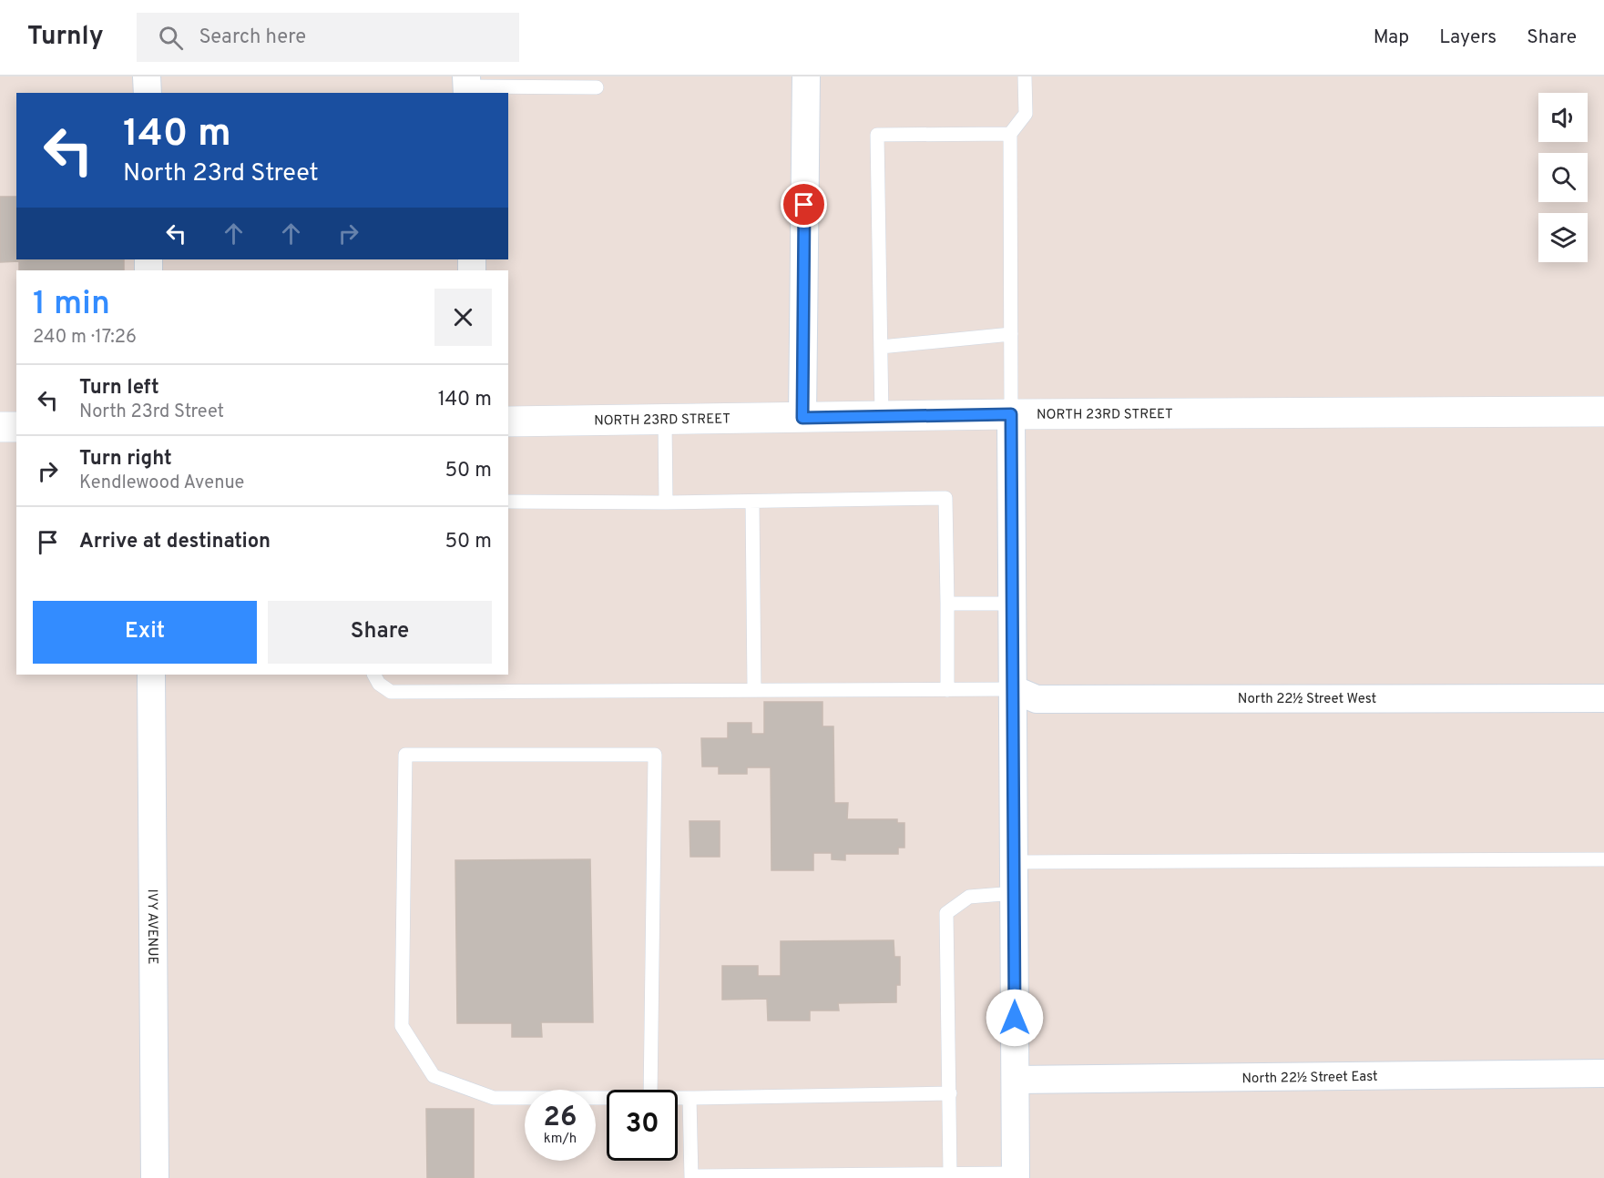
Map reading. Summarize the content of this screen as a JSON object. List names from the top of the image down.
{
  "streets": {
    "main road": ["NORTH 23RD STREET"],
    "street": ["North 22½ Street West", "IVY AVENUE", "North 22½ Street East"]
  },
  "page": {
    "header": "Turnly",
    "search": "Search here",
    "nav": ["Map", "Layers", "Share"],
    "turn": ["140 m", "North 23rd Street"],
    "heading": ["1 min", "240 m · 17:26"],
    "list": [
      {
        "name": "Turn left",
        "note": "North 23rd Street",
        "value": "140 m"
      },
      {
        "name": "Turn right",
        "note": "Kendlewood Avenue",
        "value": "50 m"
      },
      {
        "name": "Arrive at destination",
        "value": "50 m"
      }
    ],
    "buttons": ["Exit", "Share"],
    "speed": "26 km/h",
    "limit": "30"
  }
}
